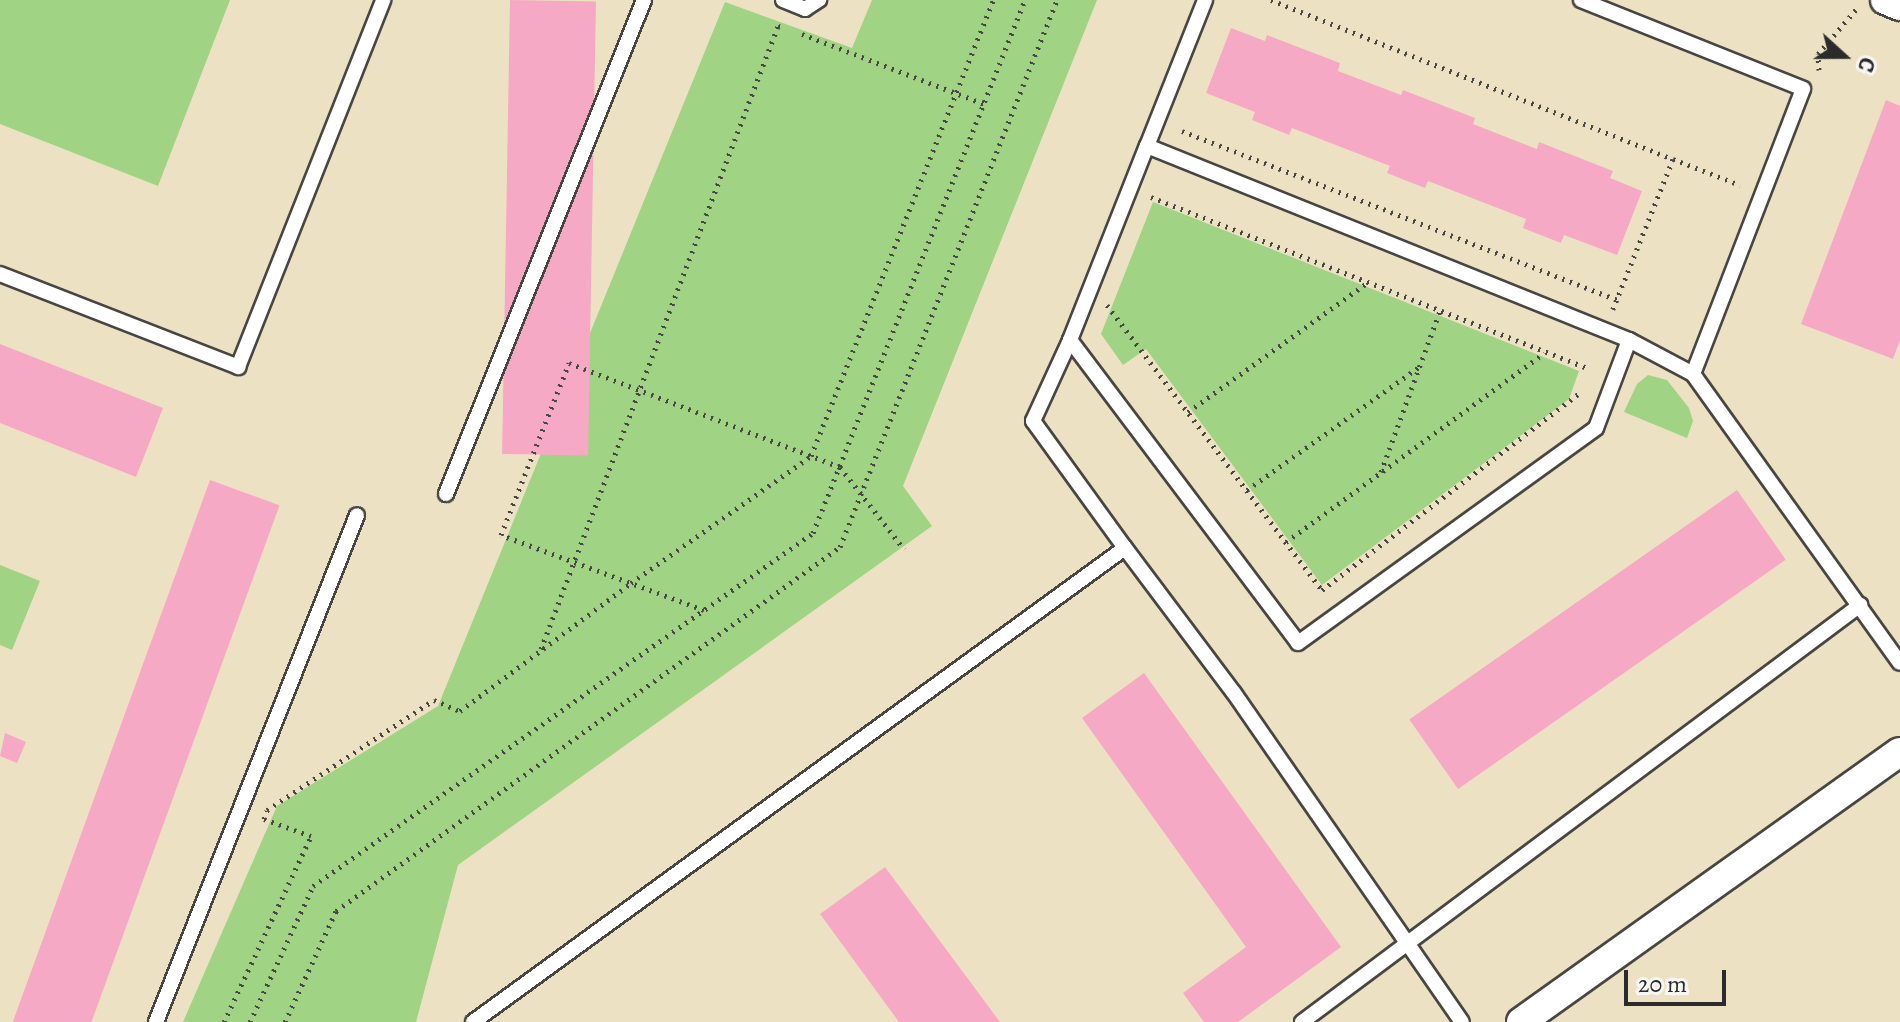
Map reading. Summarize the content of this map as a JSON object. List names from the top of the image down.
{
  "scale_bar": "20 m",
  "north": "right"
}
